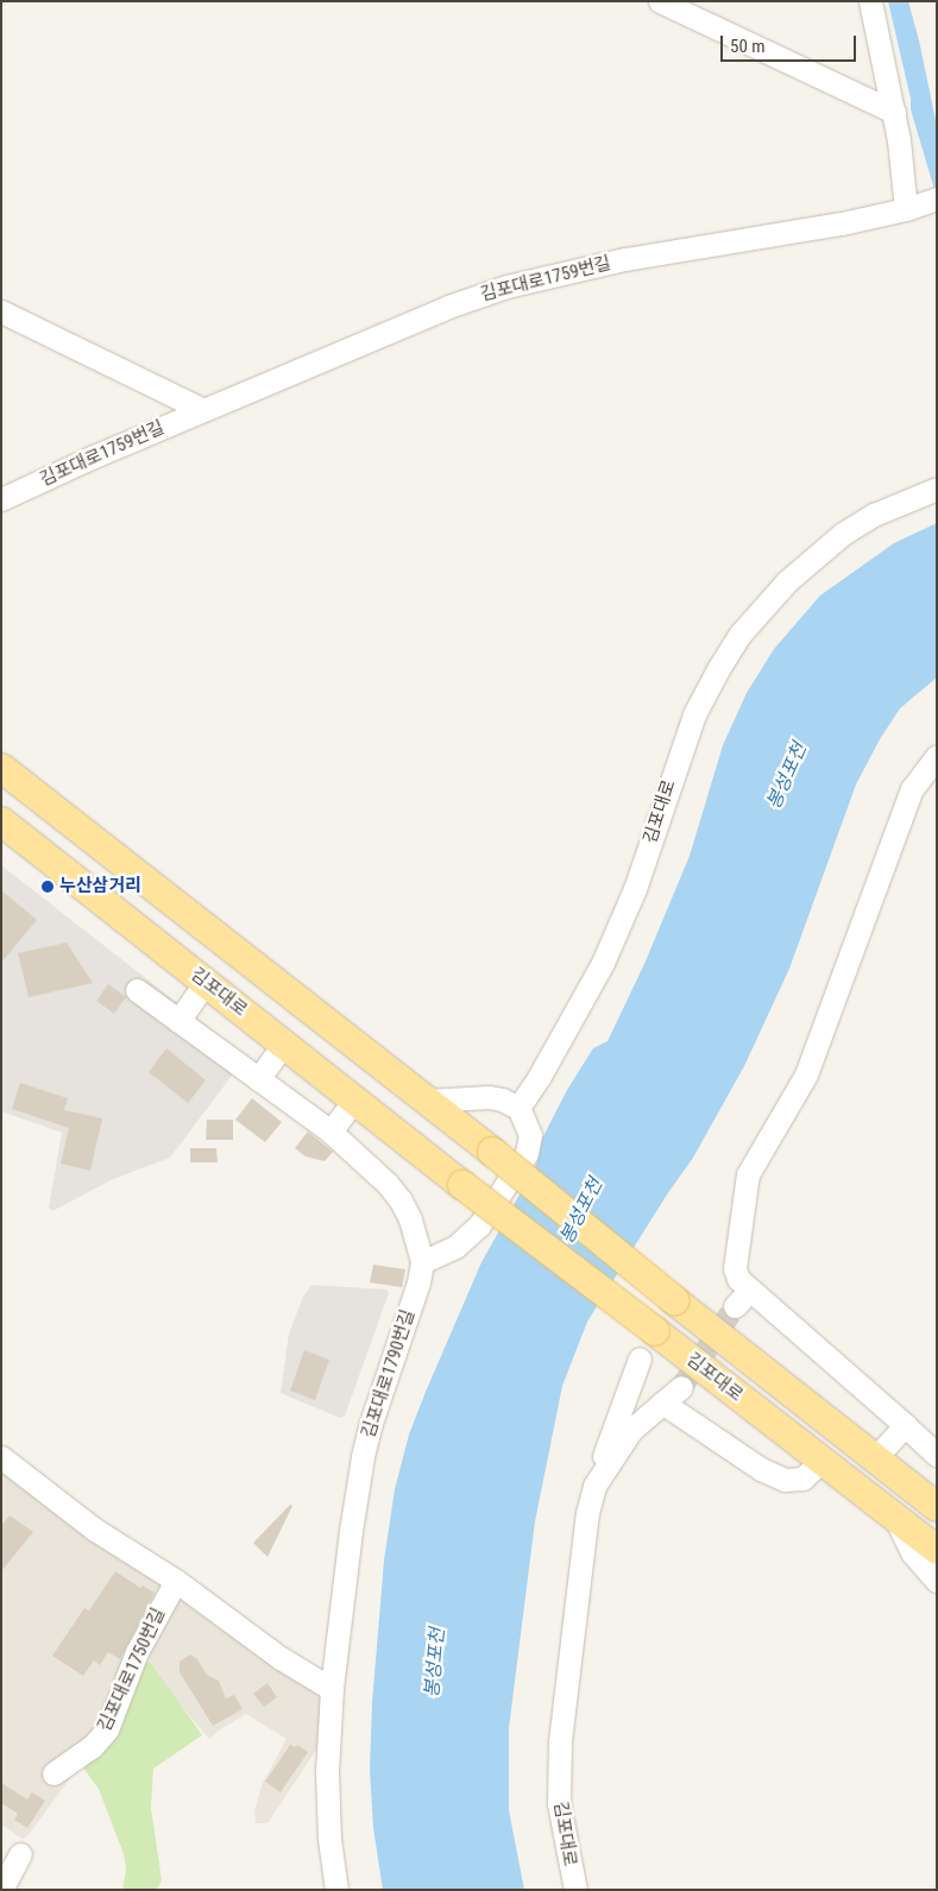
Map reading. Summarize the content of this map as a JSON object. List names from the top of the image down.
{
  "streets": {
    "main road": ["김포대로"],
    "street": ["김포대로1759번길", "김포대로1790번길", "김포대로1750번길"]
  },
  "water": ["봉성포천"],
  "places": ["누산삼거리"],
  "scale_bar": "50 m"
}
